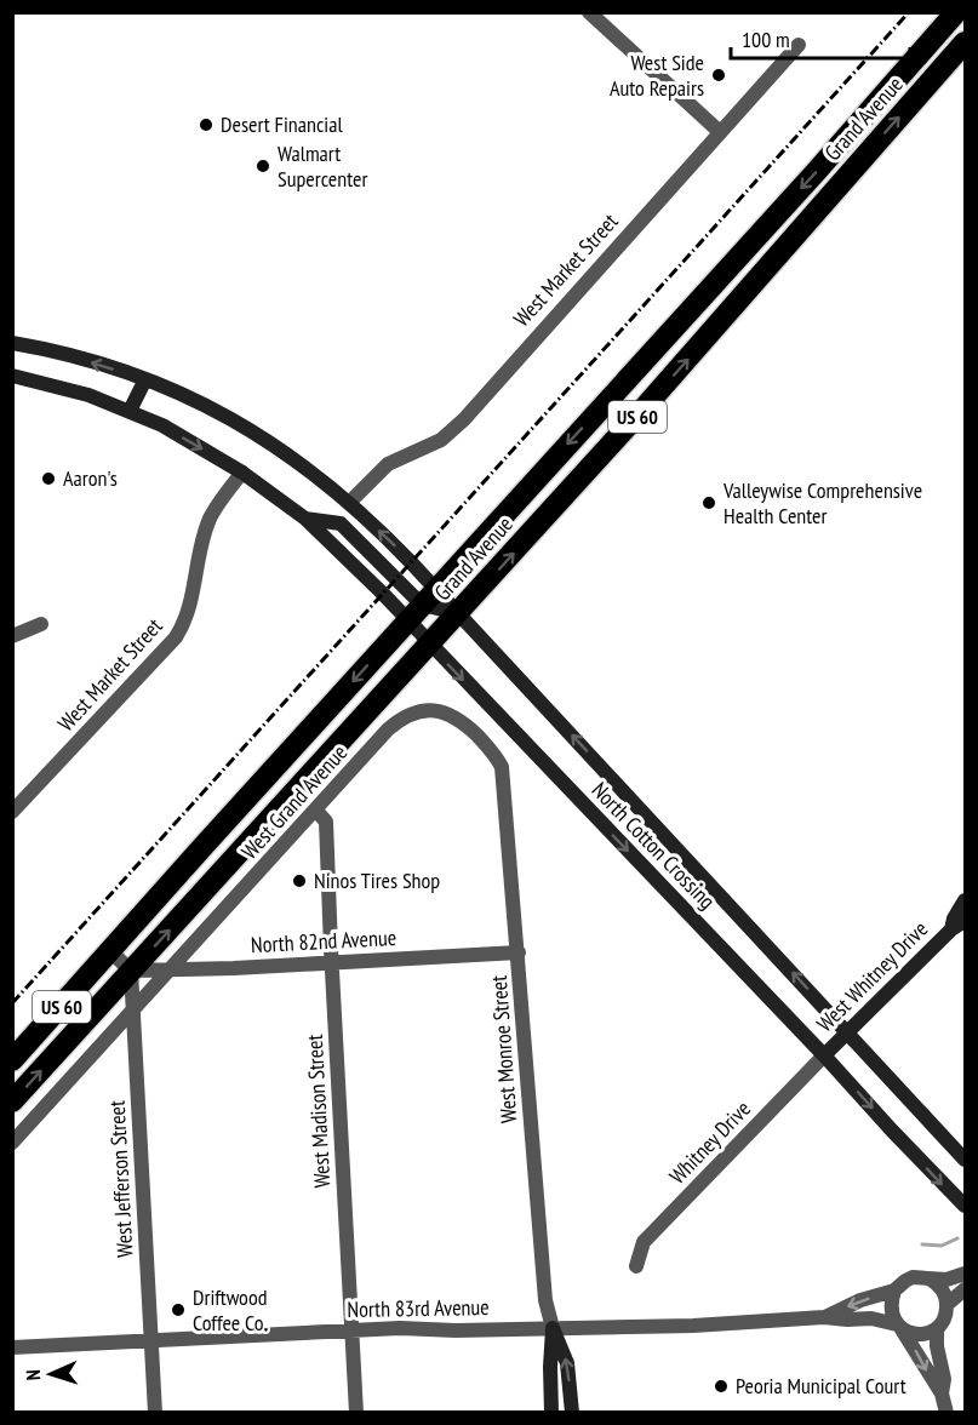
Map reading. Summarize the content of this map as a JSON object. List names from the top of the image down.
{
  "streets": {
    "highway": ["Grand Avenue", "US 60"],
    "main road": ["North Cotton Crossing", "West Whitney Drive", "West Monroe Street"],
    "street": [
      "West Market Street",
      "West Grand Avenue",
      "North 82nd Avenue",
      "West Madison Street",
      "Whitney Drive",
      "West Jefferson Street",
      "North 83rd Avenue"
    ]
  },
  "crossings": [
    ["Grand Avenue", "North Cotton Crossing"],
    ["Grand Avenue", "North 82nd Avenue"],
    ["Grand Avenue", "West Jefferson Street"],
    ["West Market Street", "North Cotton Crossing"],
    ["West Grand Avenue", "North 82nd Avenue"],
    ["West Grand Avenue", "West Monroe Street"],
    ["West Grand Avenue", "West Madison Street"],
    ["West Grand Avenue", "West Jefferson Street"],
    ["North Cotton Crossing", "West Whitney Drive"],
    ["North Cotton Crossing", "Whitney Drive"],
    ["North 82nd Avenue", "West Monroe Street"],
    ["North 82nd Avenue", "West Madison Street"],
    ["North 82nd Avenue", "West Jefferson Street"],
    ["West Whitney Drive", "Whitney Drive"],
    ["West Monroe Street", "North 83rd Avenue"],
    ["West Madison Street", "North 83rd Avenue"],
    ["West Jefferson Street", "North 83rd Avenue"]
  ],
  "places": [
    "West Side Auto Repairs",
    "Desert Financial",
    "Walmart Supercenter",
    "Aaron's",
    "Valleywise Comprehensive Health Center",
    "Ninos Tires Shop",
    "Driftwood Coffee Co.",
    "Peoria Municipal Court"
  ],
  "scale_bar": "100 m",
  "north": "left"
}
